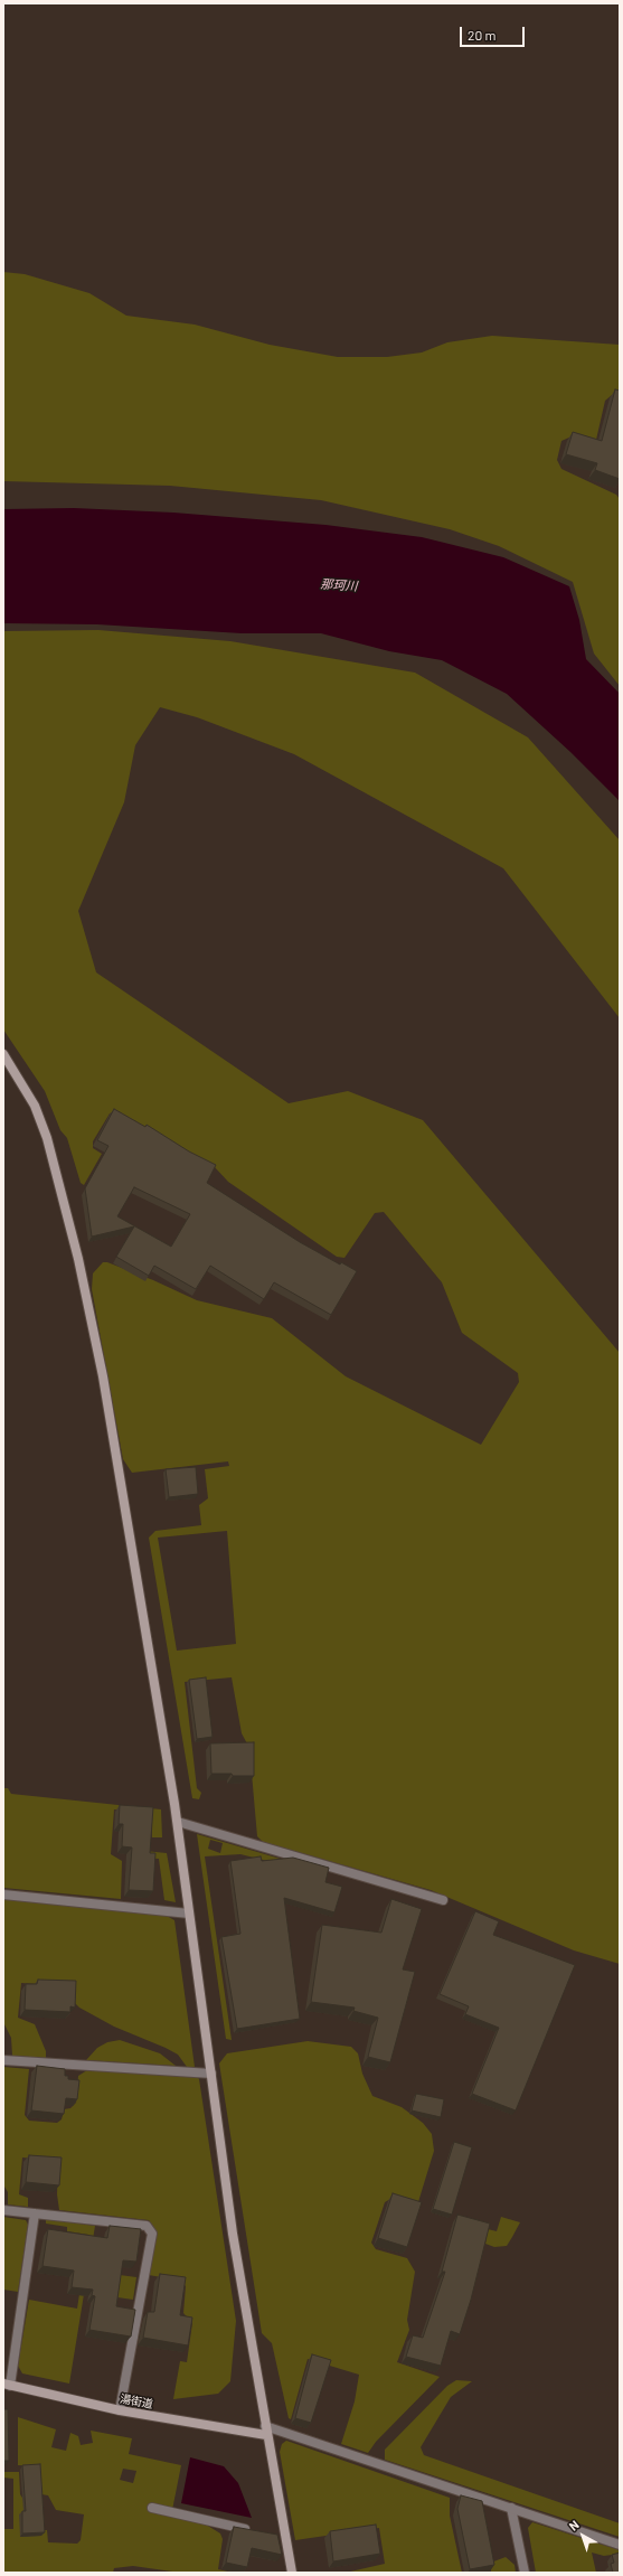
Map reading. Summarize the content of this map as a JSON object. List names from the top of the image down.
{
  "streets": {
    "street": ["湯街道"]
  },
  "water": ["那珂川"],
  "scale_bar": "20 m",
  "north": "top left"
}
